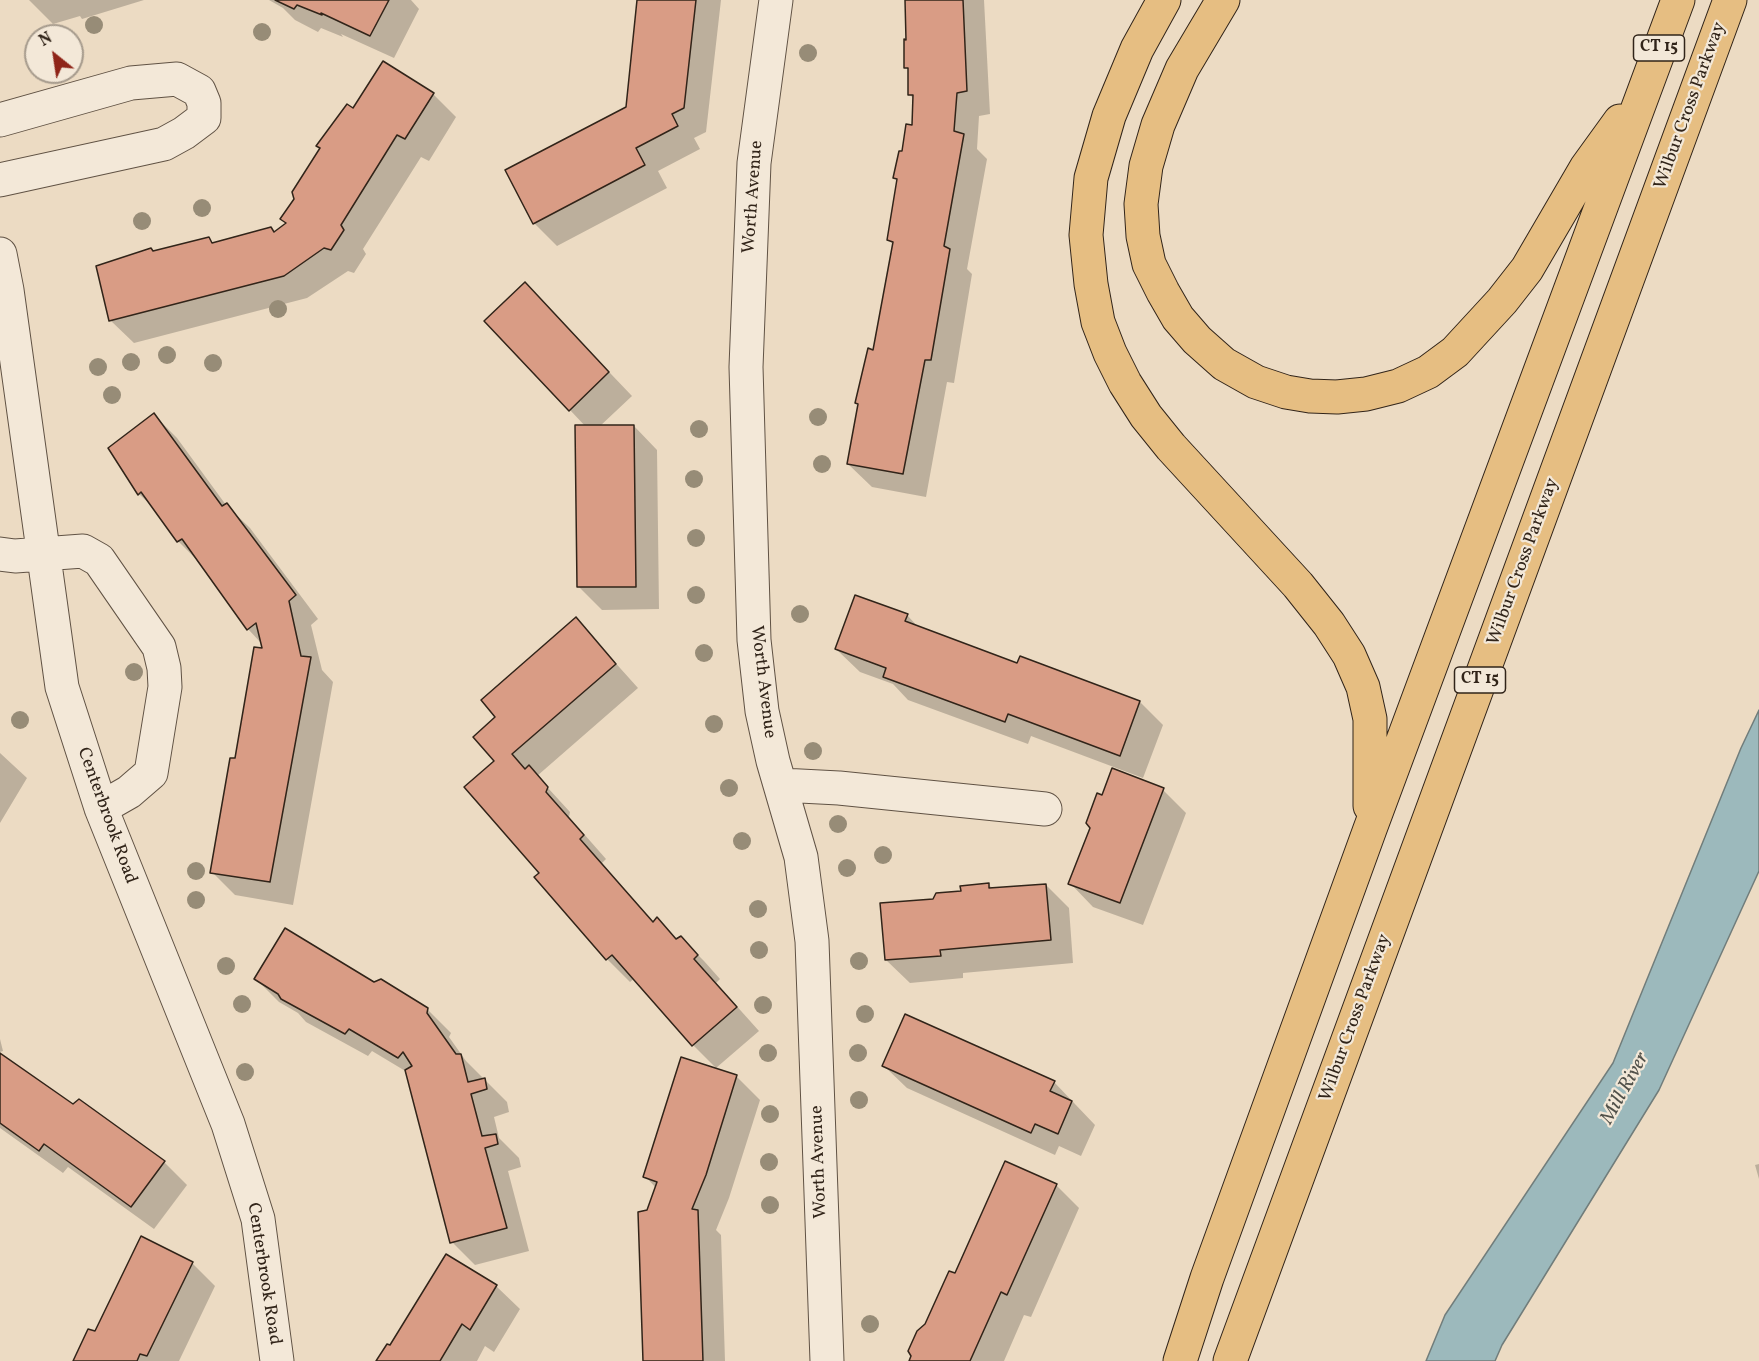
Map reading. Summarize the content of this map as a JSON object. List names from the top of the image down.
{
  "streets": {
    "highway": ["CT 15", "Wilbur Cross Parkway"],
    "street": ["Worth Avenue", "Centerbrook Road"]
  },
  "water": ["Mill River"],
  "north": "top left"
}
